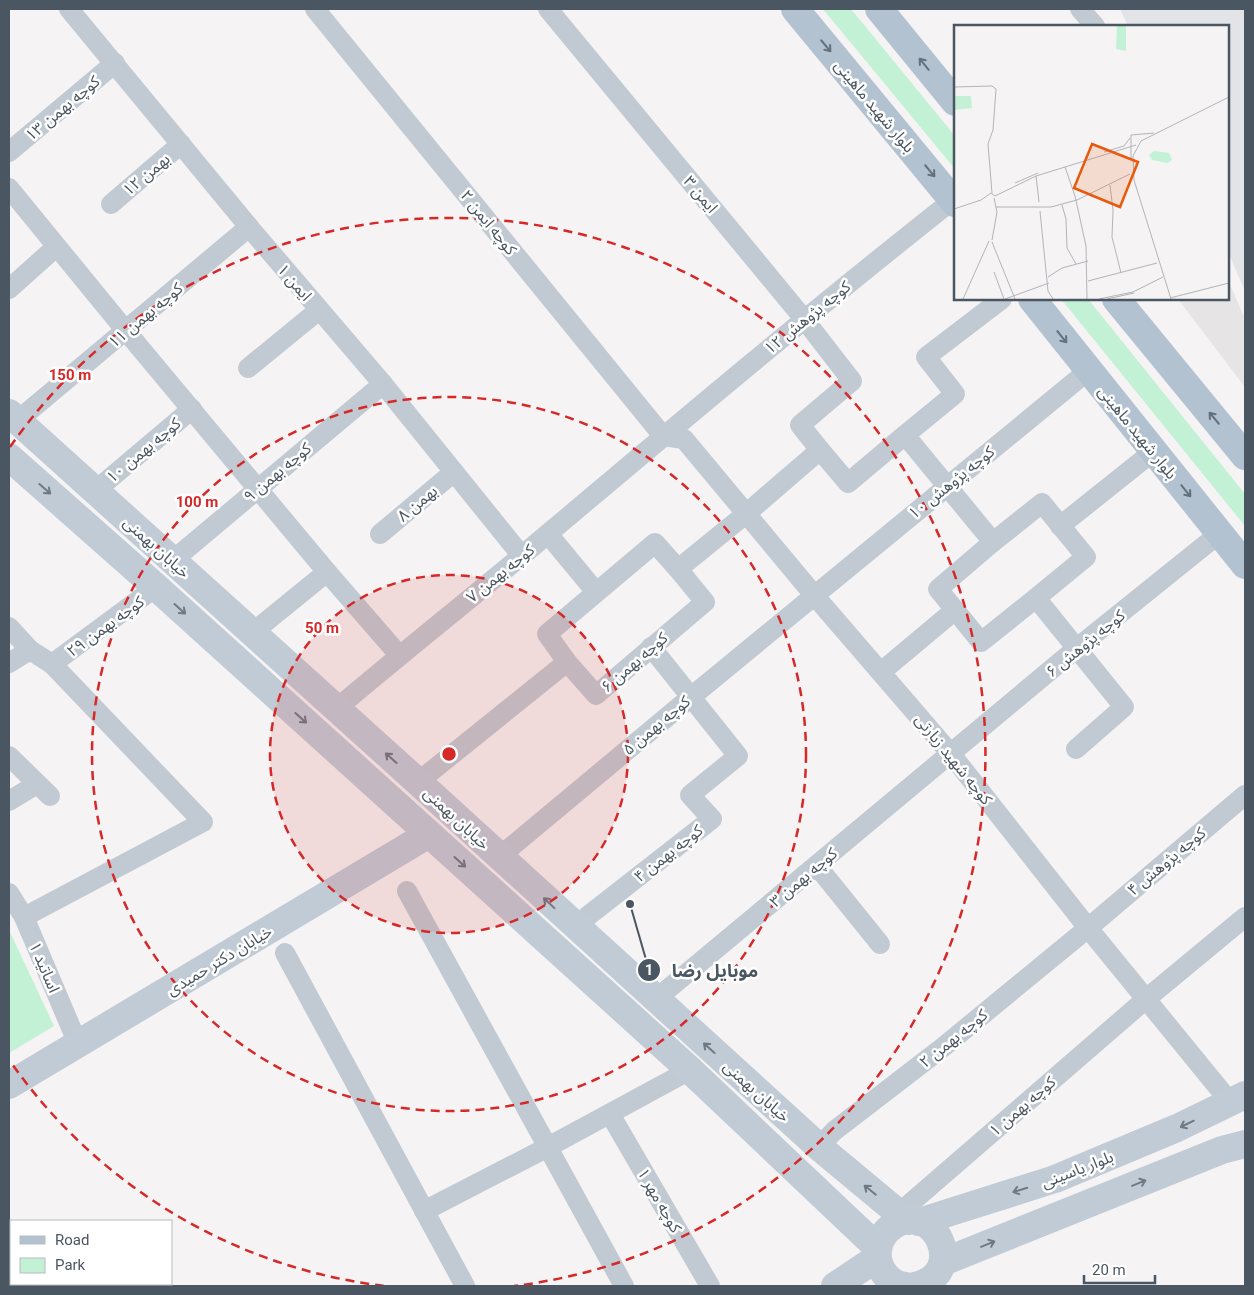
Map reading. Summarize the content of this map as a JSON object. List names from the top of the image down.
{
  "streets": {
    "main road": ["بلوار شهید ماهینی"],
    "street": [
      "کوچه بهمن ۱۳",
      "بهمن ۱۲",
      "ایمن ۳",
      "کوچه ایمن ۲",
      "ایمن ۱",
      "کوچه بهمن ۱۱",
      "کوچه پژوهش ۱۲",
      "کوچه بهمن ۱۰",
      "کوچه بهمن ۹",
      "کوچه پژوهش ۱۰",
      "بهمن ۸",
      "خیابان بهمنی",
      "کوچه بهمن ۷",
      "کوچه بهمن ۲۹",
      "کوچه پژوهش ۶",
      "کوچه بهمن ۶",
      "کوچه بهمن ۵",
      "کوچه شهید زیارتی",
      "کوچه بهمن ۴",
      "کوچه پژوهش ۴",
      "کوچه بهمن ۳",
      "خیابان دکتر حمیدی",
      "اساتید ۱",
      "کوچه بهمن ۲",
      "کوچه بهمن ۱",
      "بلوار یاسینی",
      "کوچه مهر ۱"
    ]
  },
  "crossings": [
    ["بلوار شهید ماهینی", "کوچه پژوهش ۱۲"],
    ["بلوار شهید ماهینی", "کوچه پژوهش ۱۰"],
    ["بلوار شهید ماهینی", "کوچه پژوهش ۶"],
    ["کوچه بهمن ۱۳", "ایمن ۱"],
    ["بهمن ۱۲", "ایمن ۱"],
    ["ایمن ۳", "کوچه پژوهش ۱۲"],
    ["کوچه ایمن ۲", "کوچه پژوهش ۱۲"],
    ["کوچه ایمن ۲", "کوچه بهمن ۷"],
    ["کوچه ایمن ۲", "کوچه شهید زیارتی"],
    ["ایمن ۱", "کوچه بهمن ۱۱"],
    ["ایمن ۱", "کوچه بهمن ۹"],
    ["ایمن ۱", "بهمن ۸"],
    ["ایمن ۱", "کوچه بهمن ۷"],
    ["کوچه بهمن ۱۱", "خیابان بهمنی"],
    ["کوچه پژوهش ۱۲", "کوچه بهمن ۷"],
    ["کوچه پژوهش ۱۲", "کوچه شهید زیارتی"],
    ["کوچه بهمن ۱۰", "خیابان بهمنی"],
    ["کوچه بهمن ۹", "خیابان بهمنی"],
    ["کوچه پژوهش ۱۰", "کوچه بهمن ۵"],
    ["کوچه پژوهش ۱۰", "کوچه شهید زیارتی"],
    ["خیابان بهمنی", "کوچه بهمن ۷"],
    ["خیابان بهمنی", "کوچه بهمن ۲۹"],
    ["خیابان بهمنی", "کوچه بهمن ۵"],
    ["خیابان بهمنی", "کوچه بهمن ۴"],
    ["خیابان بهمنی", "کوچه بهمن ۳"],
    ["خیابان بهمنی", "خیابان دکتر حمیدی"],
    ["خیابان بهمنی", "کوچه بهمن ۲"],
    ["خیابان بهمنی", "کوچه بهمن ۱"],
    ["خیابان بهمنی", "بلوار یاسینی"],
    ["کوچه بهمن ۷", "کوچه شهید زیارتی"],
    ["کوچه پژوهش ۶", "کوچه شهید زیارتی"],
    ["کوچه پژوهش ۶", "کوچه بهمن ۳"],
    ["کوچه بهمن ۵", "کوچه شهید زیارتی"],
    ["کوچه بهمن ۵", "کوچه بهمن ۴"],
    ["کوچه شهید زیارتی", "کوچه پژوهش ۴"],
    ["کوچه شهید زیارتی", "کوچه بهمن ۳"],
    ["کوچه شهید زیارتی", "کوچه بهمن ۲"],
    ["کوچه شهید زیارتی", "کوچه بهمن ۱"],
    ["کوچه شهید زیارتی", "بلوار یاسینی"],
    ["کوچه پژوهش ۴", "کوچه بهمن ۲"],
    ["خیابان دکتر حمیدی", "اساتید ۱"],
    ["کوچه بهمن ۱", "بلوار یاسینی"]
  ],
  "places": ["موبایل رضا"],
  "legend": ["Road", "Park"],
  "scale_bar": "20 m",
  "rings": ["150 m", "100 m", "50 m"]
}
